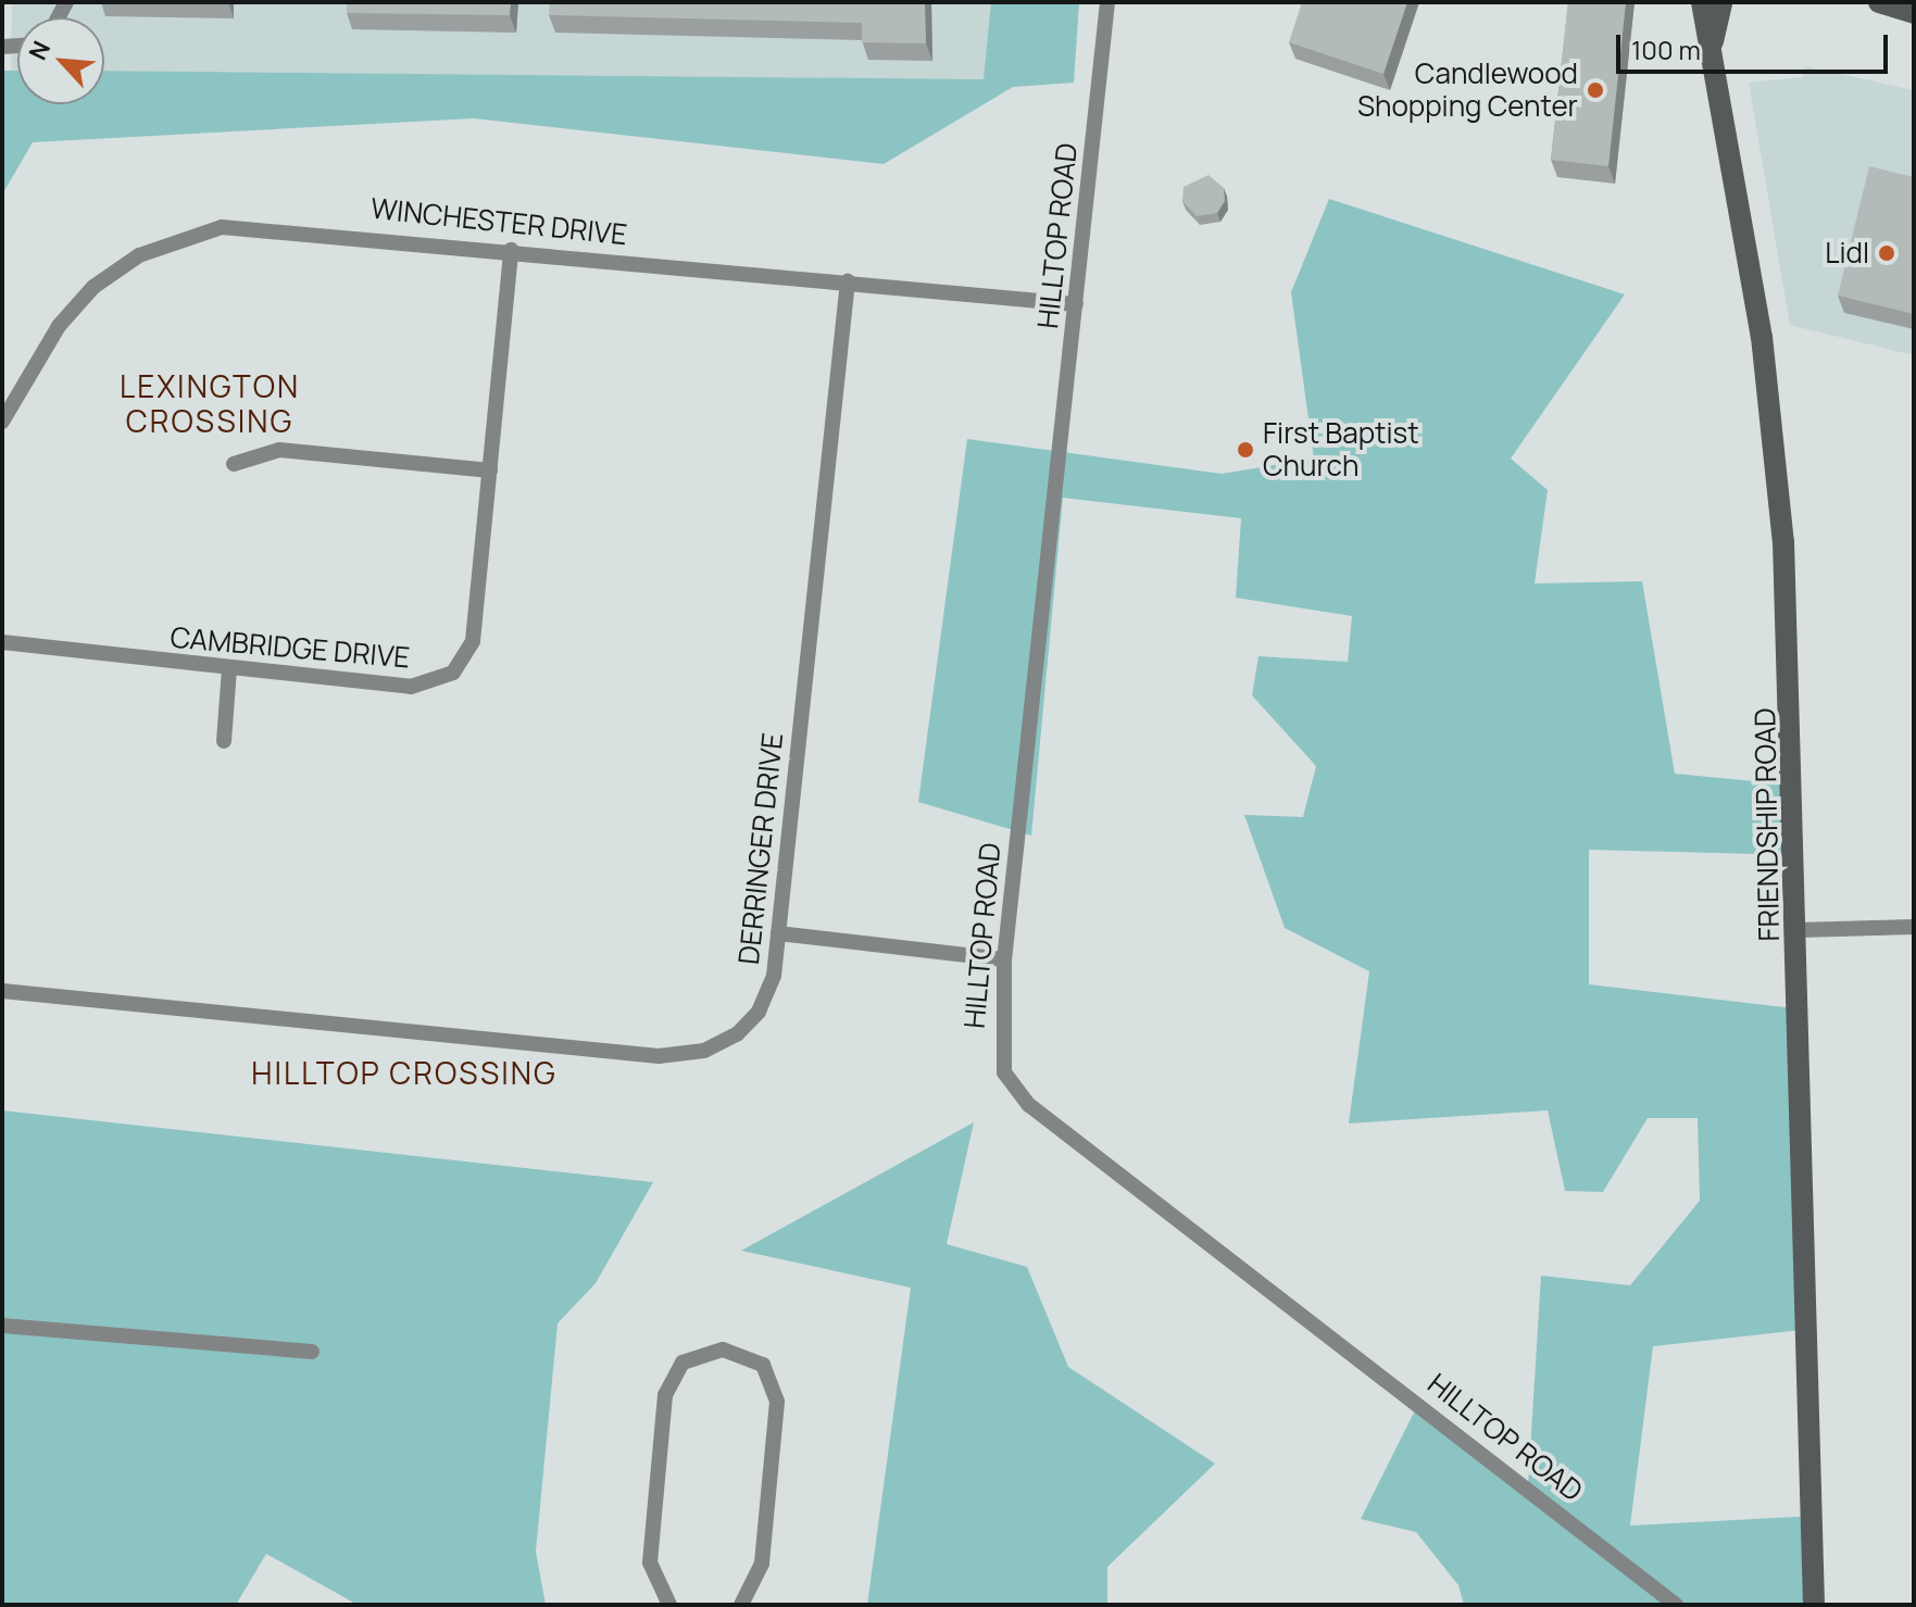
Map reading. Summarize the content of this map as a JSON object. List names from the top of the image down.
{
  "streets": {
    "street": [
      "WINCHESTER DRIVE",
      "HILLTOP ROAD",
      "CAMBRIDGE DRIVE",
      "FRIENDSHIP ROAD",
      "DERRINGER DRIVE"
    ]
  },
  "crossings": [
    ["WINCHESTER DRIVE", "HILLTOP ROAD"],
    ["WINCHESTER DRIVE", "CAMBRIDGE DRIVE"],
    ["WINCHESTER DRIVE", "DERRINGER DRIVE"]
  ],
  "districts": ["LEXINGTON CROSSING", "HILLTOP CROSSING"],
  "places": ["Candlewood Shopping Center", "Lidl", "First Baptist Church"],
  "scale_bar": "100 m",
  "north": "top left"
}
